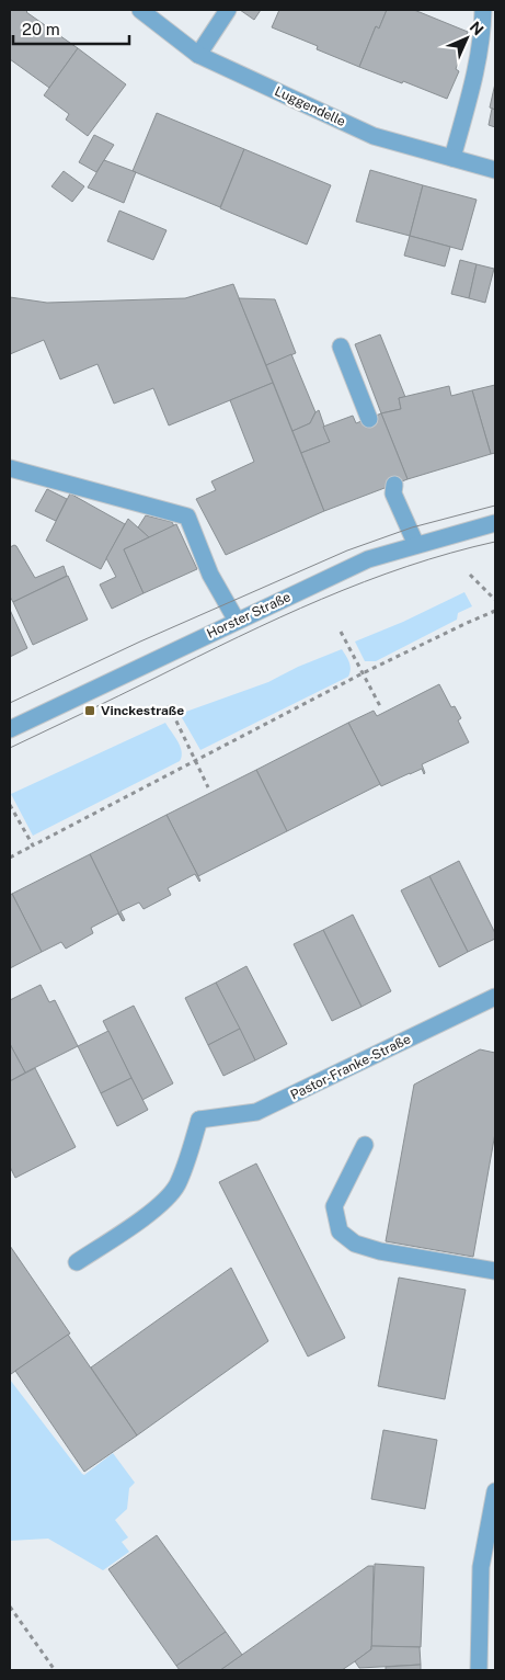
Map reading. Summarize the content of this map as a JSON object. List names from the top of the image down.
{
  "streets": {
    "street": ["Luggendelle", "Horster Straße", "Pastor-Franke-Straße"]
  },
  "places": {
    "transit": ["Vinckestraße"]
  },
  "scale_bar": "20 m",
  "north": "top right"
}
